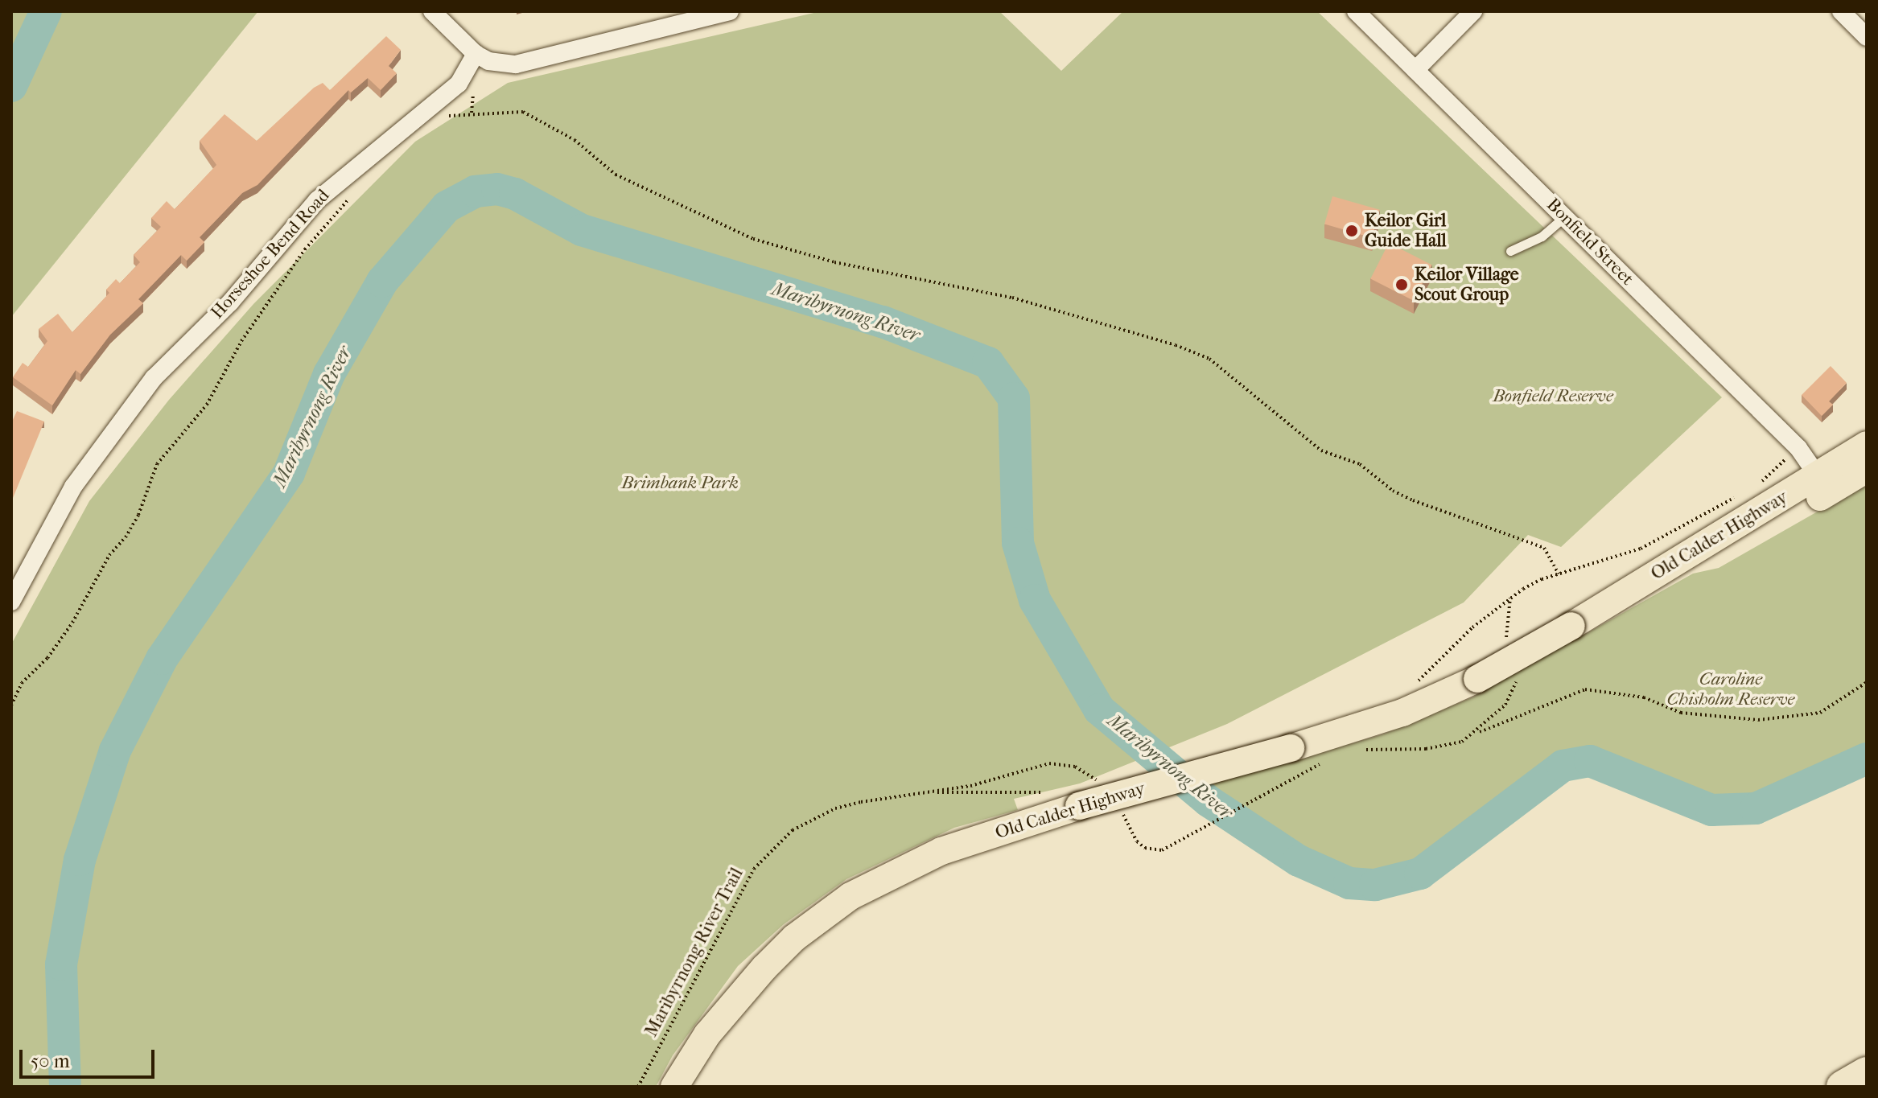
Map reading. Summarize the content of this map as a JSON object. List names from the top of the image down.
{
  "streets": {
    "main road": ["Old Calder Highway"],
    "street": ["Bonfield Street", "Horseshoe Bend Road"],
    "path": ["Maribyrnong River Trail"]
  },
  "crossings": [
    ["Bonfield Street", "Old Calder Highway"]
  ],
  "water": ["Maribyrnong River"],
  "parks": ["Bonfield Reserve", "Brimbank Park", "Caroline Chisholm Reserve"],
  "places": ["Keilor Girl Guide Hall", "Keilor Village Scout Group"],
  "scale_bar": "50 m"
}
